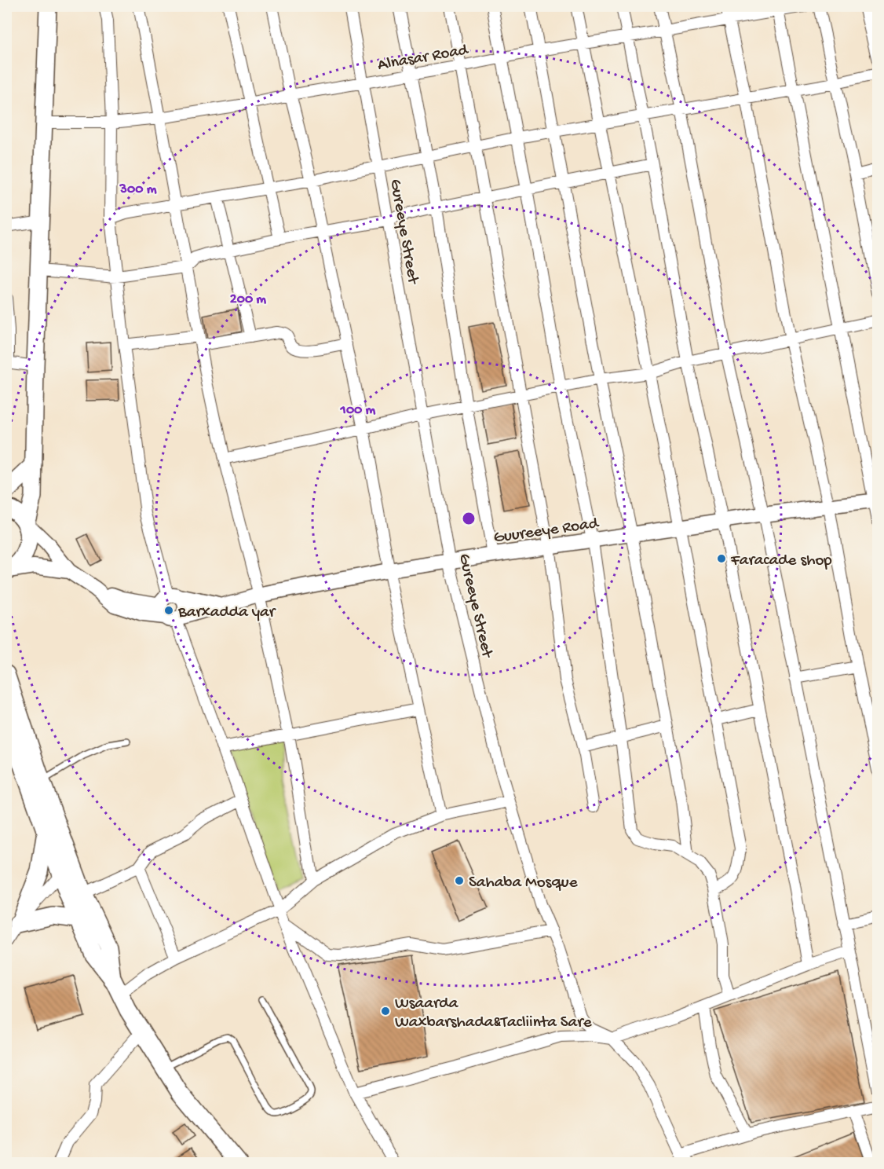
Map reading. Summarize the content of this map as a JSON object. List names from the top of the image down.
{
  "streets": {
    "street": ["Alnasar Road", "Gureeye Street", "Guureeye Road"]
  },
  "crossings": [
    ["Alnasar Road", "Gureeye Street"],
    ["Gureeye Street", "Guureeye Road"]
  ],
  "places": [
    "Faracade shop",
    "Barxadda yar",
    "Sahaba Mosque",
    "Wsaarda Waxbarshada&Tacliinta Sare"
  ],
  "rings": ["300 m", "200 m", "100 m"]
}
